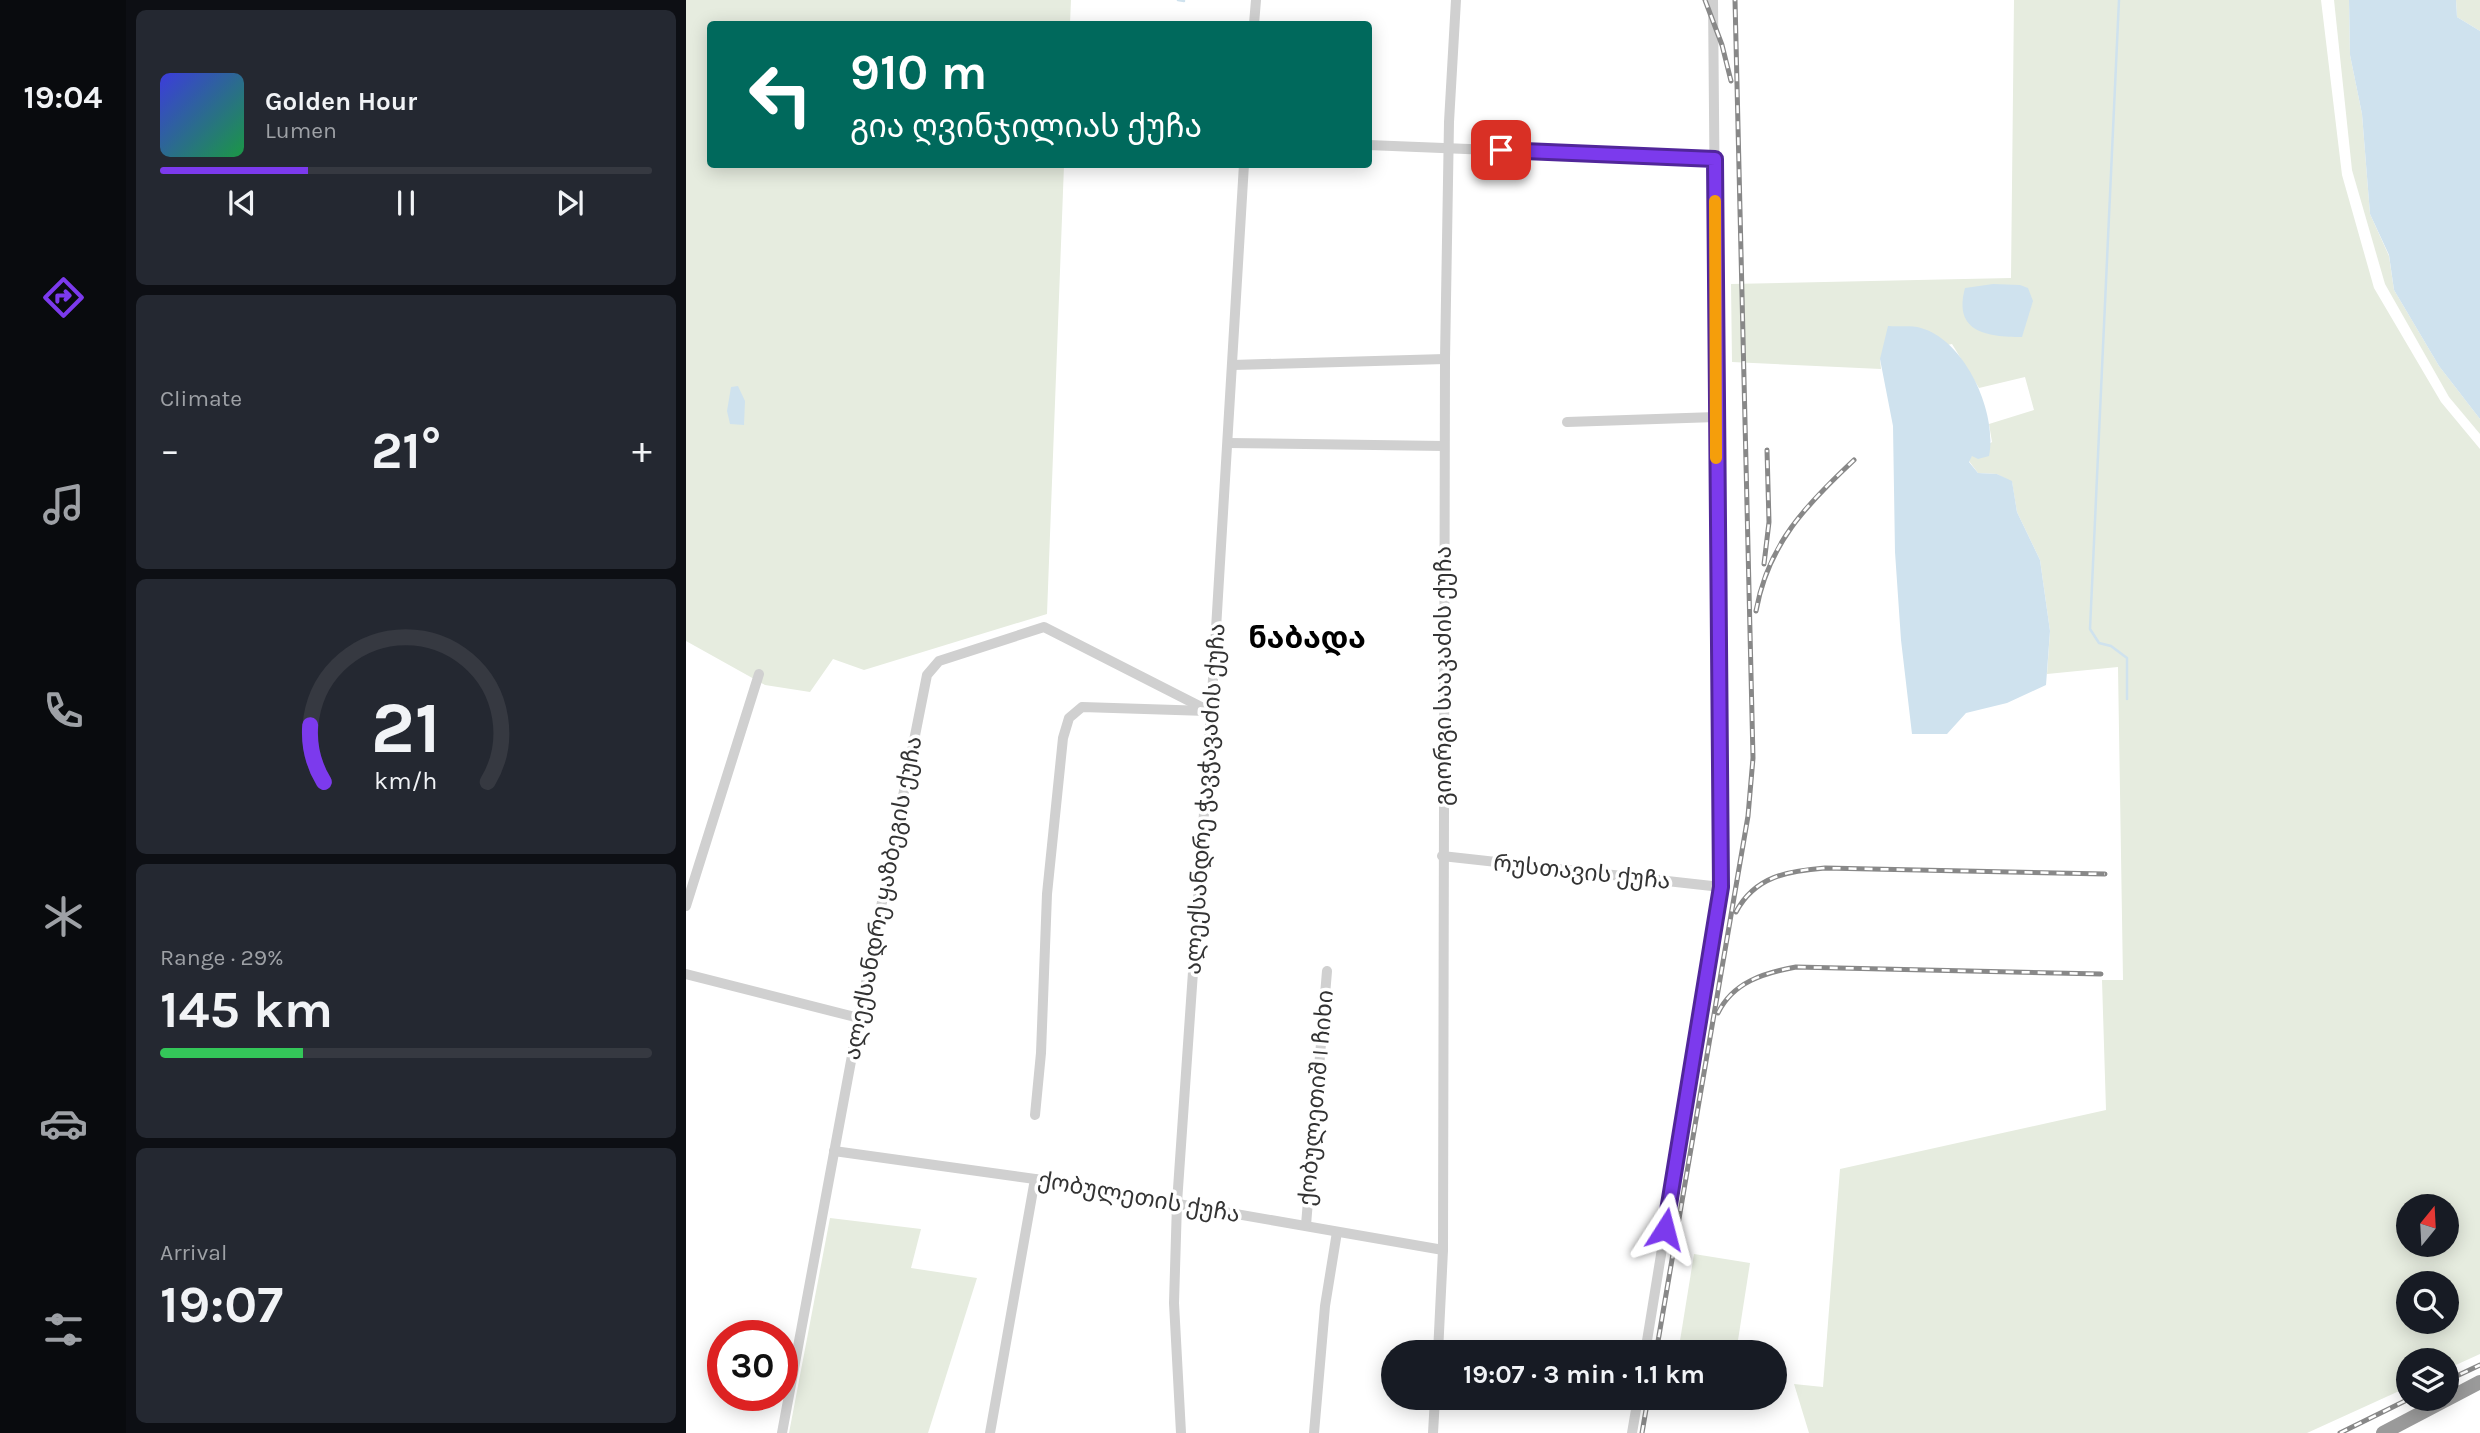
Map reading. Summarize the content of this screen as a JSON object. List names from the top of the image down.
{
  "streets": {
    "street": [
      "გიორგი სააკაძის ქუჩა",
      "ალექსანდრე ჭავჭავაძის ქუჩა",
      "რუსთავის ქუჩა",
      "ალექსანდრე ყაზბეგის ქუჩა",
      "ქობულეთიშ I ჩიხი",
      "ქობულეთის ქუჩა"
    ]
  },
  "crossings": [
    ["გიორგი სააკაძის ქუჩა", "რუსთავის ქუჩა"],
    ["გიორგი სააკაძის ქუჩა", "ქობულეთის ქუჩა"],
    ["ალექსანდრე ჭავჭავაძის ქუჩა", "ალექსანდრე ყაზბეგის ქუჩა"],
    ["ალექსანდრე ჭავჭავაძის ქუჩა", "ქობულეთის ქუჩა"],
    ["ალექსანდრე ყაზბეგის ქუჩა", "ქობულეთის ქუჩა"],
    ["ქობულეთიშ I ჩიხი", "ქობულეთის ქუჩა"]
  ],
  "districts": ["ნაბადა"],
  "north": "top",
  "page": {
    "tabs": "19:04",
    "turn": ["910 m", "გია ღვინჯილიას ქუჩა"],
    "song": ["Golden Hour", "Lumen"],
    "tile": [
      "Climate",
      ["Range · 29%", "145 km"],
      ["Arrival", "19:07"]
    ],
    "heat": ["−", "21°", "+"],
    "limit": "30",
    "trip": "19:07 · 3 min · 1.1 km",
    "gauge": ["21", "km/h"]
  }
}
